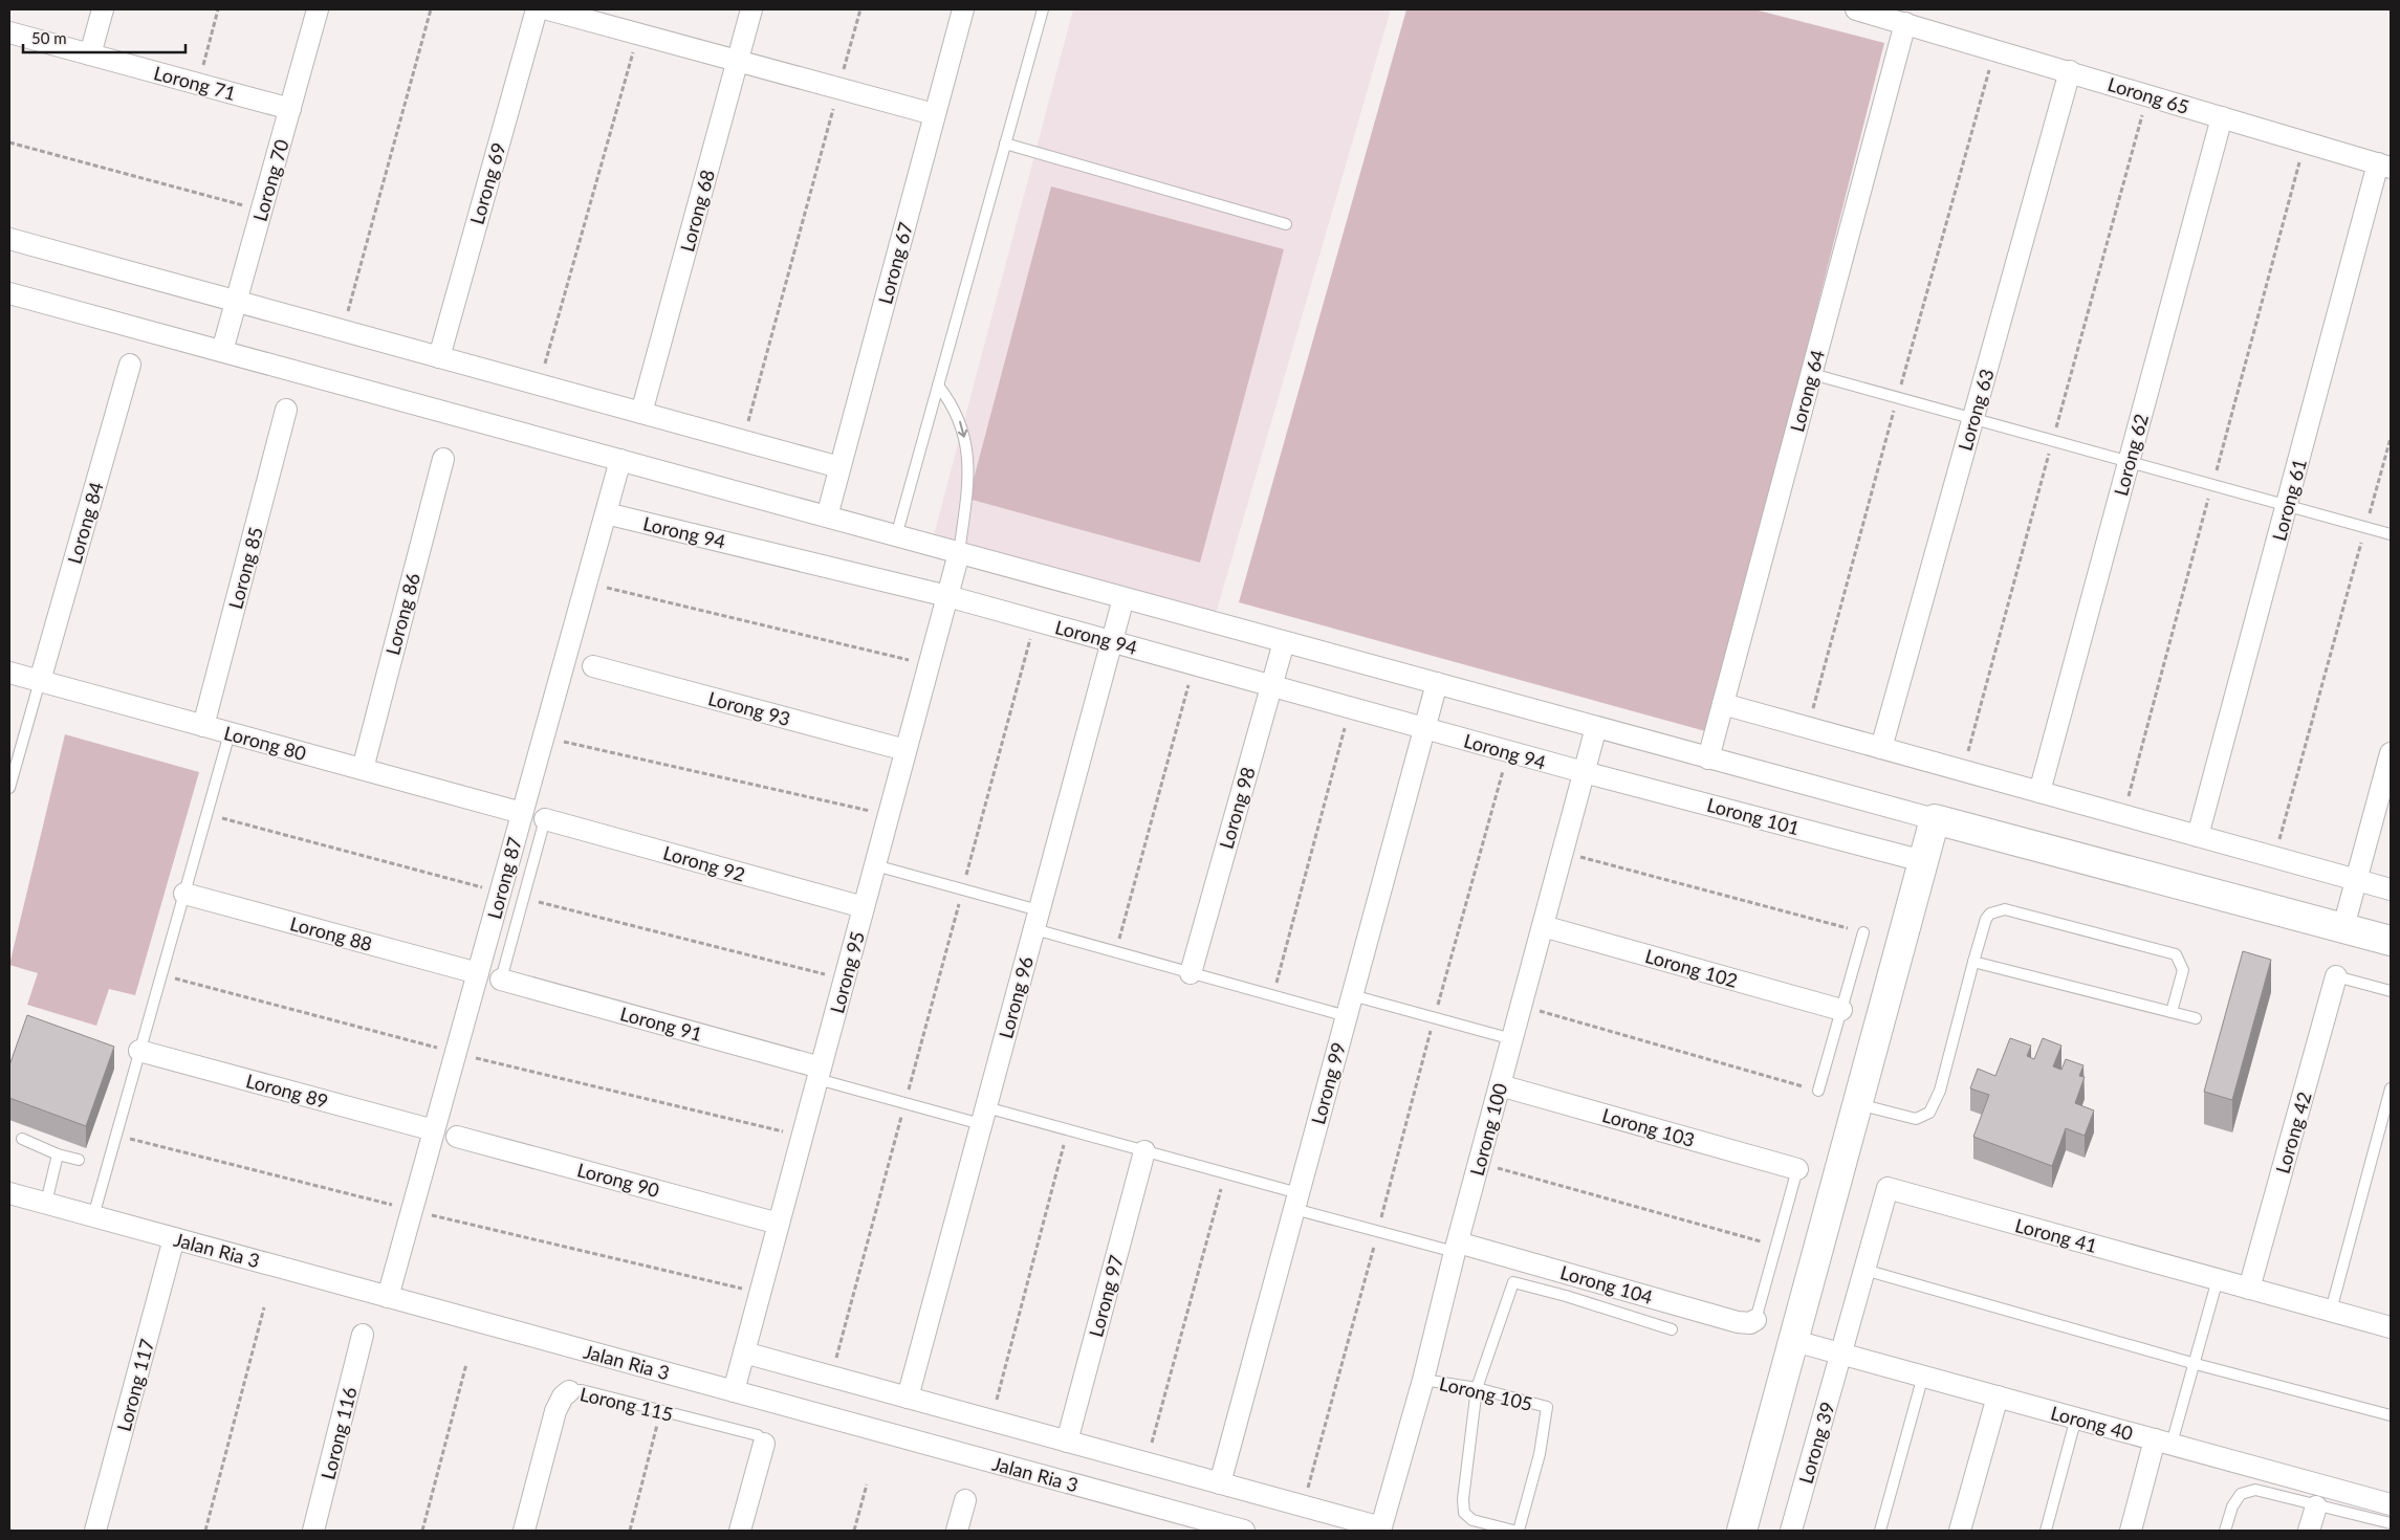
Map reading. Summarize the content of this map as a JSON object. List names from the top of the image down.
{
  "streets": {
    "street": [
      "Lorong 71",
      "Lorong 65",
      "Lorong 70",
      "Lorong 69",
      "Lorong 68",
      "Lorong 67",
      "Lorong 64",
      "Lorong 63",
      "Lorong 62",
      "Lorong 61",
      "Lorong 84",
      "Lorong 94",
      "Lorong 85",
      "Lorong 86",
      "Lorong 93",
      "Lorong 80",
      "Lorong 98",
      "Lorong 101",
      "Lorong 92",
      "Lorong 87",
      "Lorong 88",
      "Lorong 102",
      "Lorong 95",
      "Lorong 96",
      "Lorong 91",
      "Lorong 99",
      "Lorong 89",
      "Lorong 103",
      "Lorong 100",
      "Lorong 42",
      "Lorong 90",
      "Lorong 41",
      "Jalan Ria 3",
      "Lorong 104",
      "Lorong 97",
      "Lorong 117",
      "Lorong 115",
      "Lorong 40",
      "Lorong 116",
      "Lorong 39"
    ],
    "lane": ["Lorong 105"]
  },
  "crossings": [
    ["Lorong 71", "Lorong 70"],
    ["Lorong 65", "Lorong 64"],
    ["Lorong 65", "Lorong 63"],
    ["Lorong 65", "Lorong 62"],
    ["Lorong 65", "Lorong 61"],
    ["Lorong 84", "Lorong 80"],
    ["Lorong 94", "Lorong 98"],
    ["Lorong 94", "Lorong 101"],
    ["Lorong 94", "Lorong 87"],
    ["Lorong 94", "Lorong 95"],
    ["Lorong 94", "Lorong 96"],
    ["Lorong 94", "Lorong 99"],
    ["Lorong 94", "Lorong 100"],
    ["Lorong 85", "Lorong 80"],
    ["Lorong 86", "Lorong 80"],
    ["Lorong 93", "Lorong 95"],
    ["Lorong 80", "Lorong 87"],
    ["Lorong 101", "Lorong 100"],
    ["Lorong 92", "Lorong 95"],
    ["Lorong 87", "Lorong 88"],
    ["Lorong 87", "Lorong 89"],
    ["Lorong 87", "Jalan Ria 3"],
    ["Lorong 102", "Lorong 100"],
    ["Lorong 95", "Lorong 91"],
    ["Lorong 95", "Lorong 90"],
    ["Lorong 95", "Jalan Ria 3"],
    ["Lorong 103", "Lorong 100"],
    ["Lorong 100", "Lorong 104"],
    ["Lorong 100", "Lorong 105"],
    ["Lorong 42", "Lorong 41"],
    ["Lorong 41", "Lorong 40"],
    ["Lorong 41", "Lorong 39"],
    ["Jalan Ria 3", "Lorong 117"],
    ["Lorong 40", "Lorong 39"]
  ],
  "scale_bar": "50 m"
}
